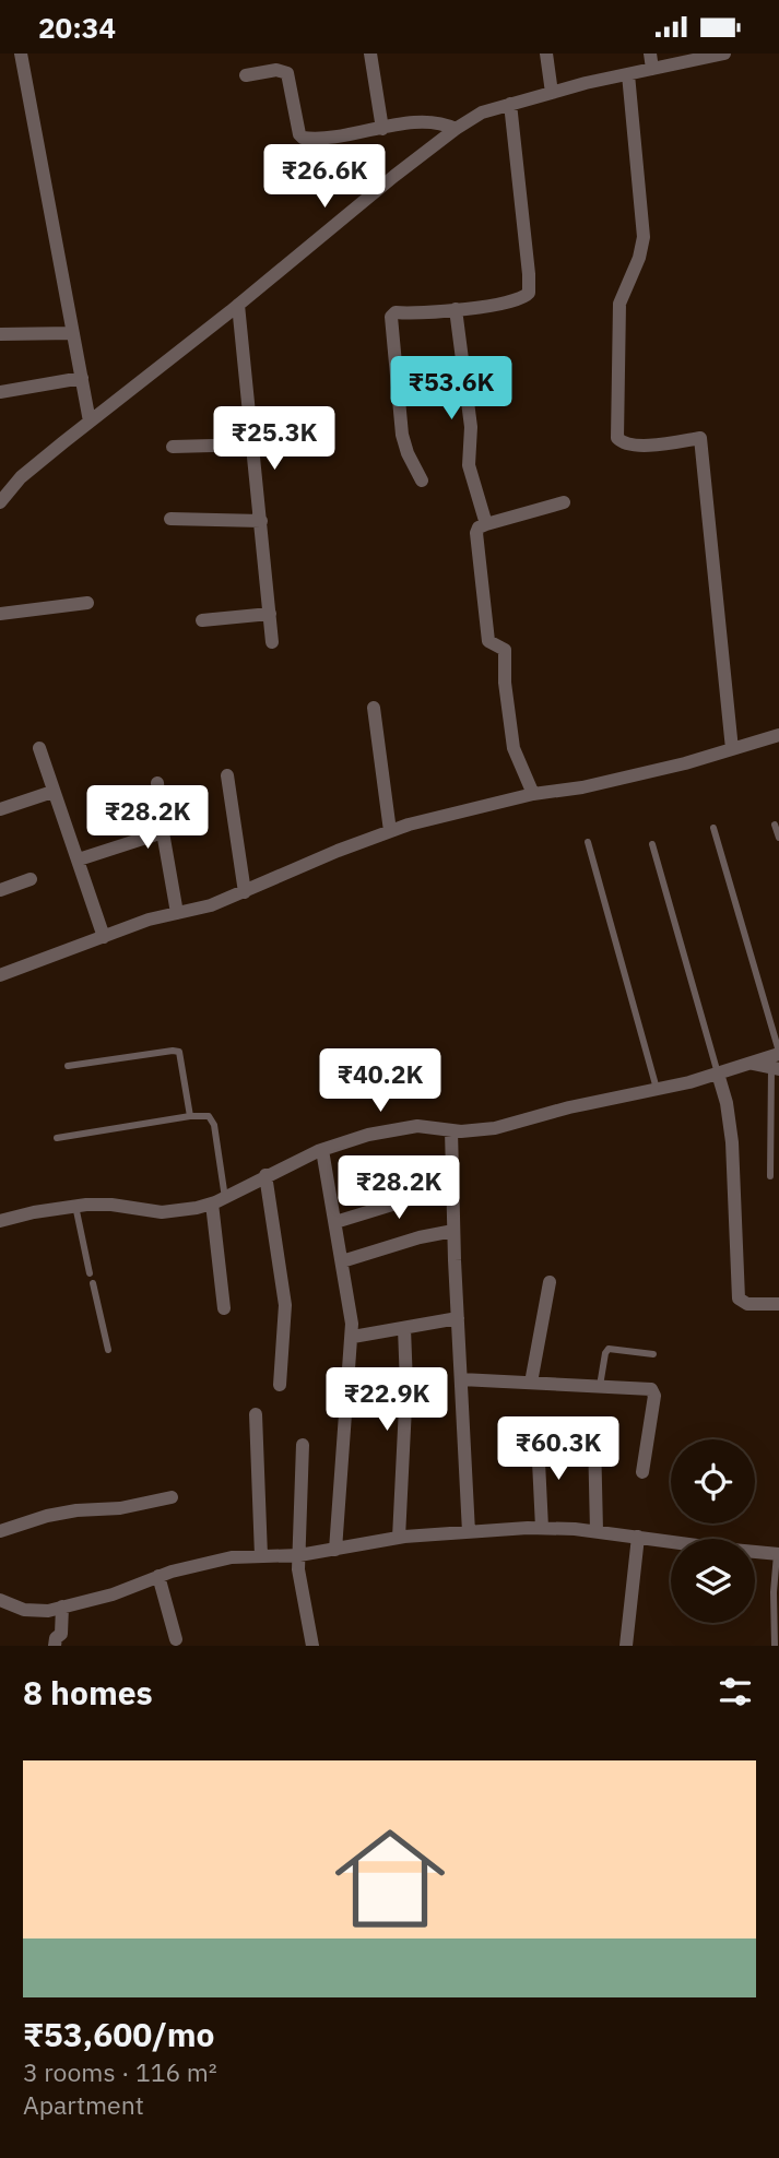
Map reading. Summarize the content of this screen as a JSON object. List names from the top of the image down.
{
  "page": {
    "status": "20:34",
    "price": [
      "₹26.6K",
      "₹53.6K",
      "₹25.3K",
      "₹28.2K",
      "₹40.2K",
      "₹28.2K",
      "₹22.9K",
      "₹60.3K"
    ],
    "heading": "8 homes",
    "list": [
      {
        "name": "₹53,600/mo",
        "note": "3 rooms · 116 m² · Apartment"
      }
    ]
  }
}
